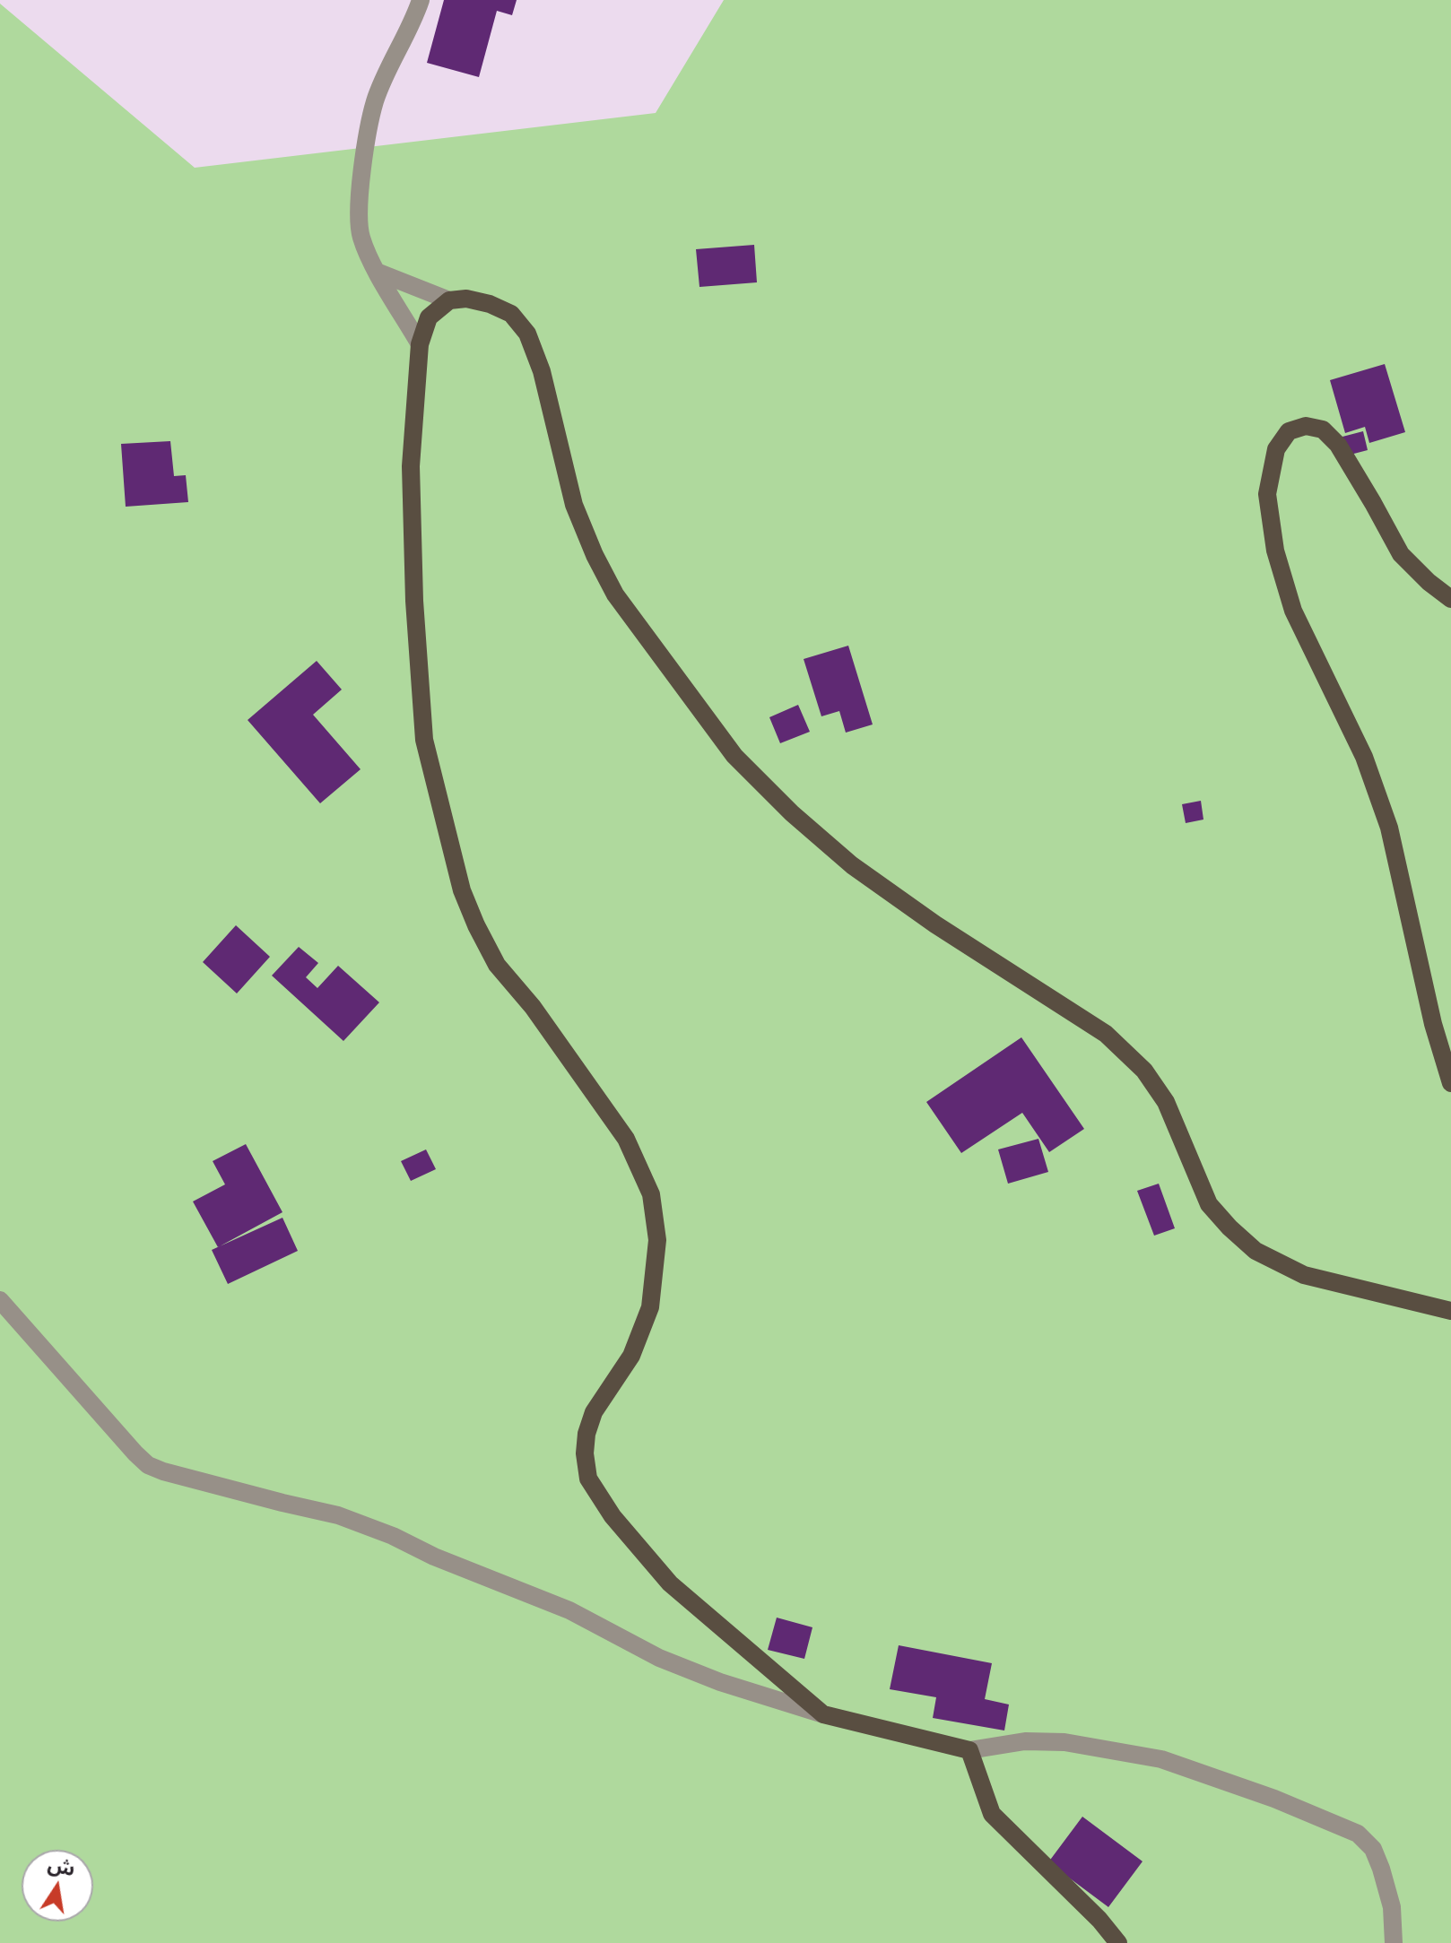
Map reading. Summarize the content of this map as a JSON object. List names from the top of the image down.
{
  "north": "top"
}
